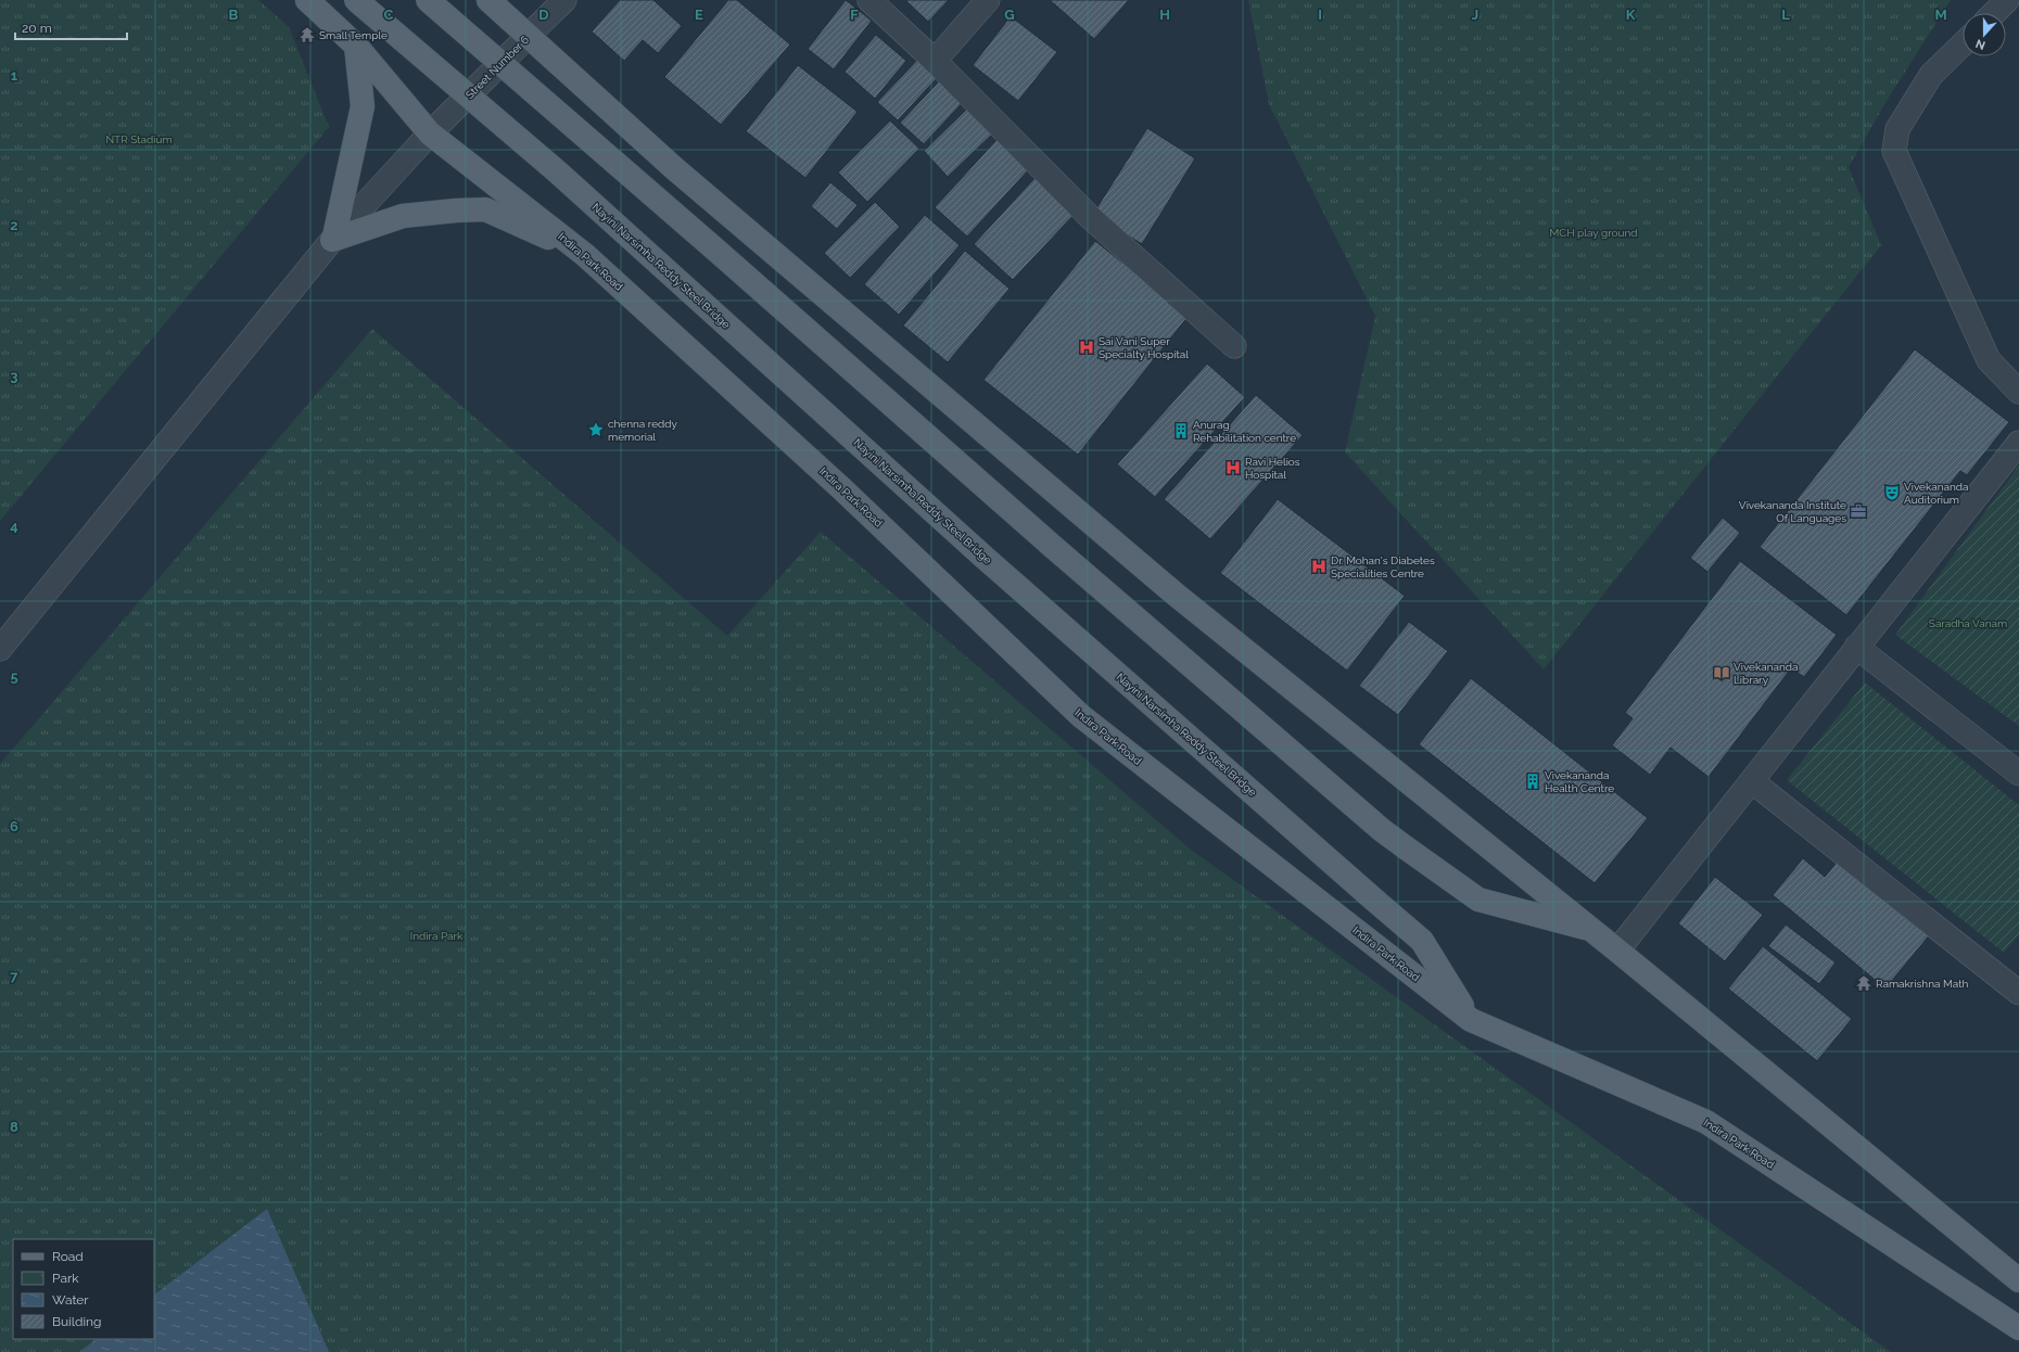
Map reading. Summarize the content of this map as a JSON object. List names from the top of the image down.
{
  "streets": {
    "main road": ["Indira Park Road", "Nayini Narsimha Reddy Steel Bridge"],
    "street": ["Street Number 6"]
  },
  "crossings": [
    ["Street Number 6", "Indira Park Road"],
    ["Indira Park Road", "Nayini Narsimha Reddy Steel Bridge"]
  ],
  "parks": [
    "NTR Stadium",
    "MCH play ground",
    "Saradha Vanam",
    "Indira Park"
  ],
  "places": {
    "temple": ["Small Temple", "Ramakrishna Math"],
    "hospital": ["Sai Vani Super Specialty Hospital", "Ravi Helios Hospital", "Dr. Mohan's Diabetes Specialities Centre"],
    "place": ["chenna reddy memorial"],
    "building": ["Anurag Rehabilitation centre", "Vivekananda Health Centre"],
    "theatre": ["Vivekananda Auditorium"],
    "office": ["Vivekananda Institute Of Languages"],
    "library": ["Vivekananda Library"]
  },
  "legend": [
    "Road",
    "Park",
    "Water",
    "Building"
  ],
  "scale_bar": "20 m",
  "north": "bottom",
  "grid": {
    "columns": [
      "B",
      "C",
      "D",
      "E",
      "F",
      "G",
      "H",
      "I",
      "J",
      "K",
      "L",
      "M"
    ],
    "rows": [
      "1",
      "2",
      "3",
      "4",
      "5",
      "6",
      "7",
      "8"
    ]
  }
}
